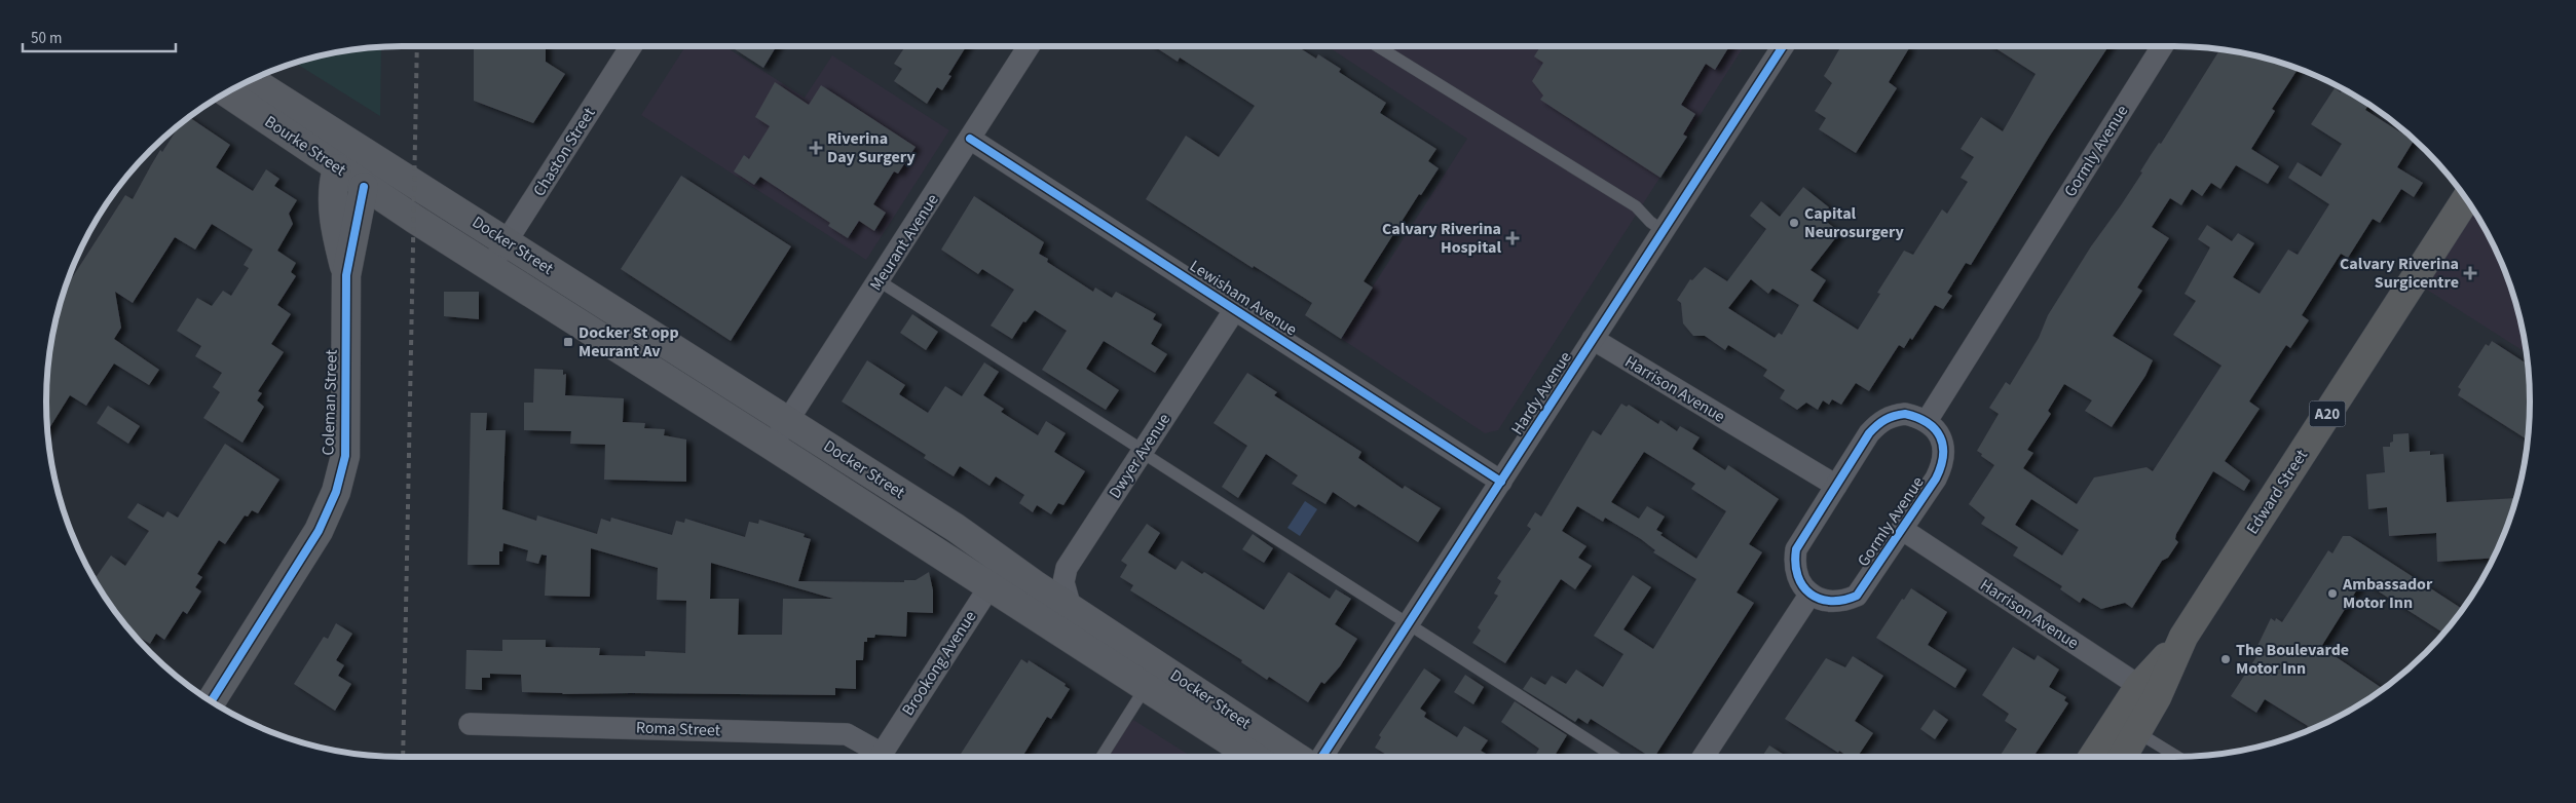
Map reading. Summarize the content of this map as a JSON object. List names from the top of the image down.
{
  "streets": {
    "highway": ["A20", "Edward Street"],
    "main road": ["Bourke Street", "Docker Street", "Coleman Street"],
    "street": [
      "Gormly Avenue",
      "Chaston Street",
      "Meurant Avenue",
      "Lewisham Avenue",
      "Harrison Avenue",
      "Hardy Avenue",
      "Dwyer Avenue",
      "Brookong Avenue",
      "Roma Street"
    ]
  },
  "crossings": [
    ["Bourke Street", "Docker Street"],
    ["Bourke Street", "Coleman Street"],
    ["Gormly Avenue", "Harrison Avenue"],
    ["Chaston Street", "Docker Street"],
    ["Meurant Avenue", "Docker Street"],
    ["Meurant Avenue", "Lewisham Avenue"],
    ["Docker Street", "Dwyer Avenue"],
    ["Docker Street", "Brookong Avenue"],
    ["Lewisham Avenue", "Hardy Avenue"],
    ["Lewisham Avenue", "Dwyer Avenue"],
    ["Harrison Avenue", "Hardy Avenue"],
    ["Harrison Avenue", "Edward Street"]
  ],
  "places": {
    "health": ["Riverina Day Surgery", "Calvary Riverina Hospital", "Calvary Riverina Surgicentre"],
    "other": ["Capital Neurosurgery", "Ambassador Motor Inn", "The Boulevarde Motor Inn"],
    "transit": ["Docker St opp Meurant Av"]
  },
  "scale_bar": "50 m"
}
